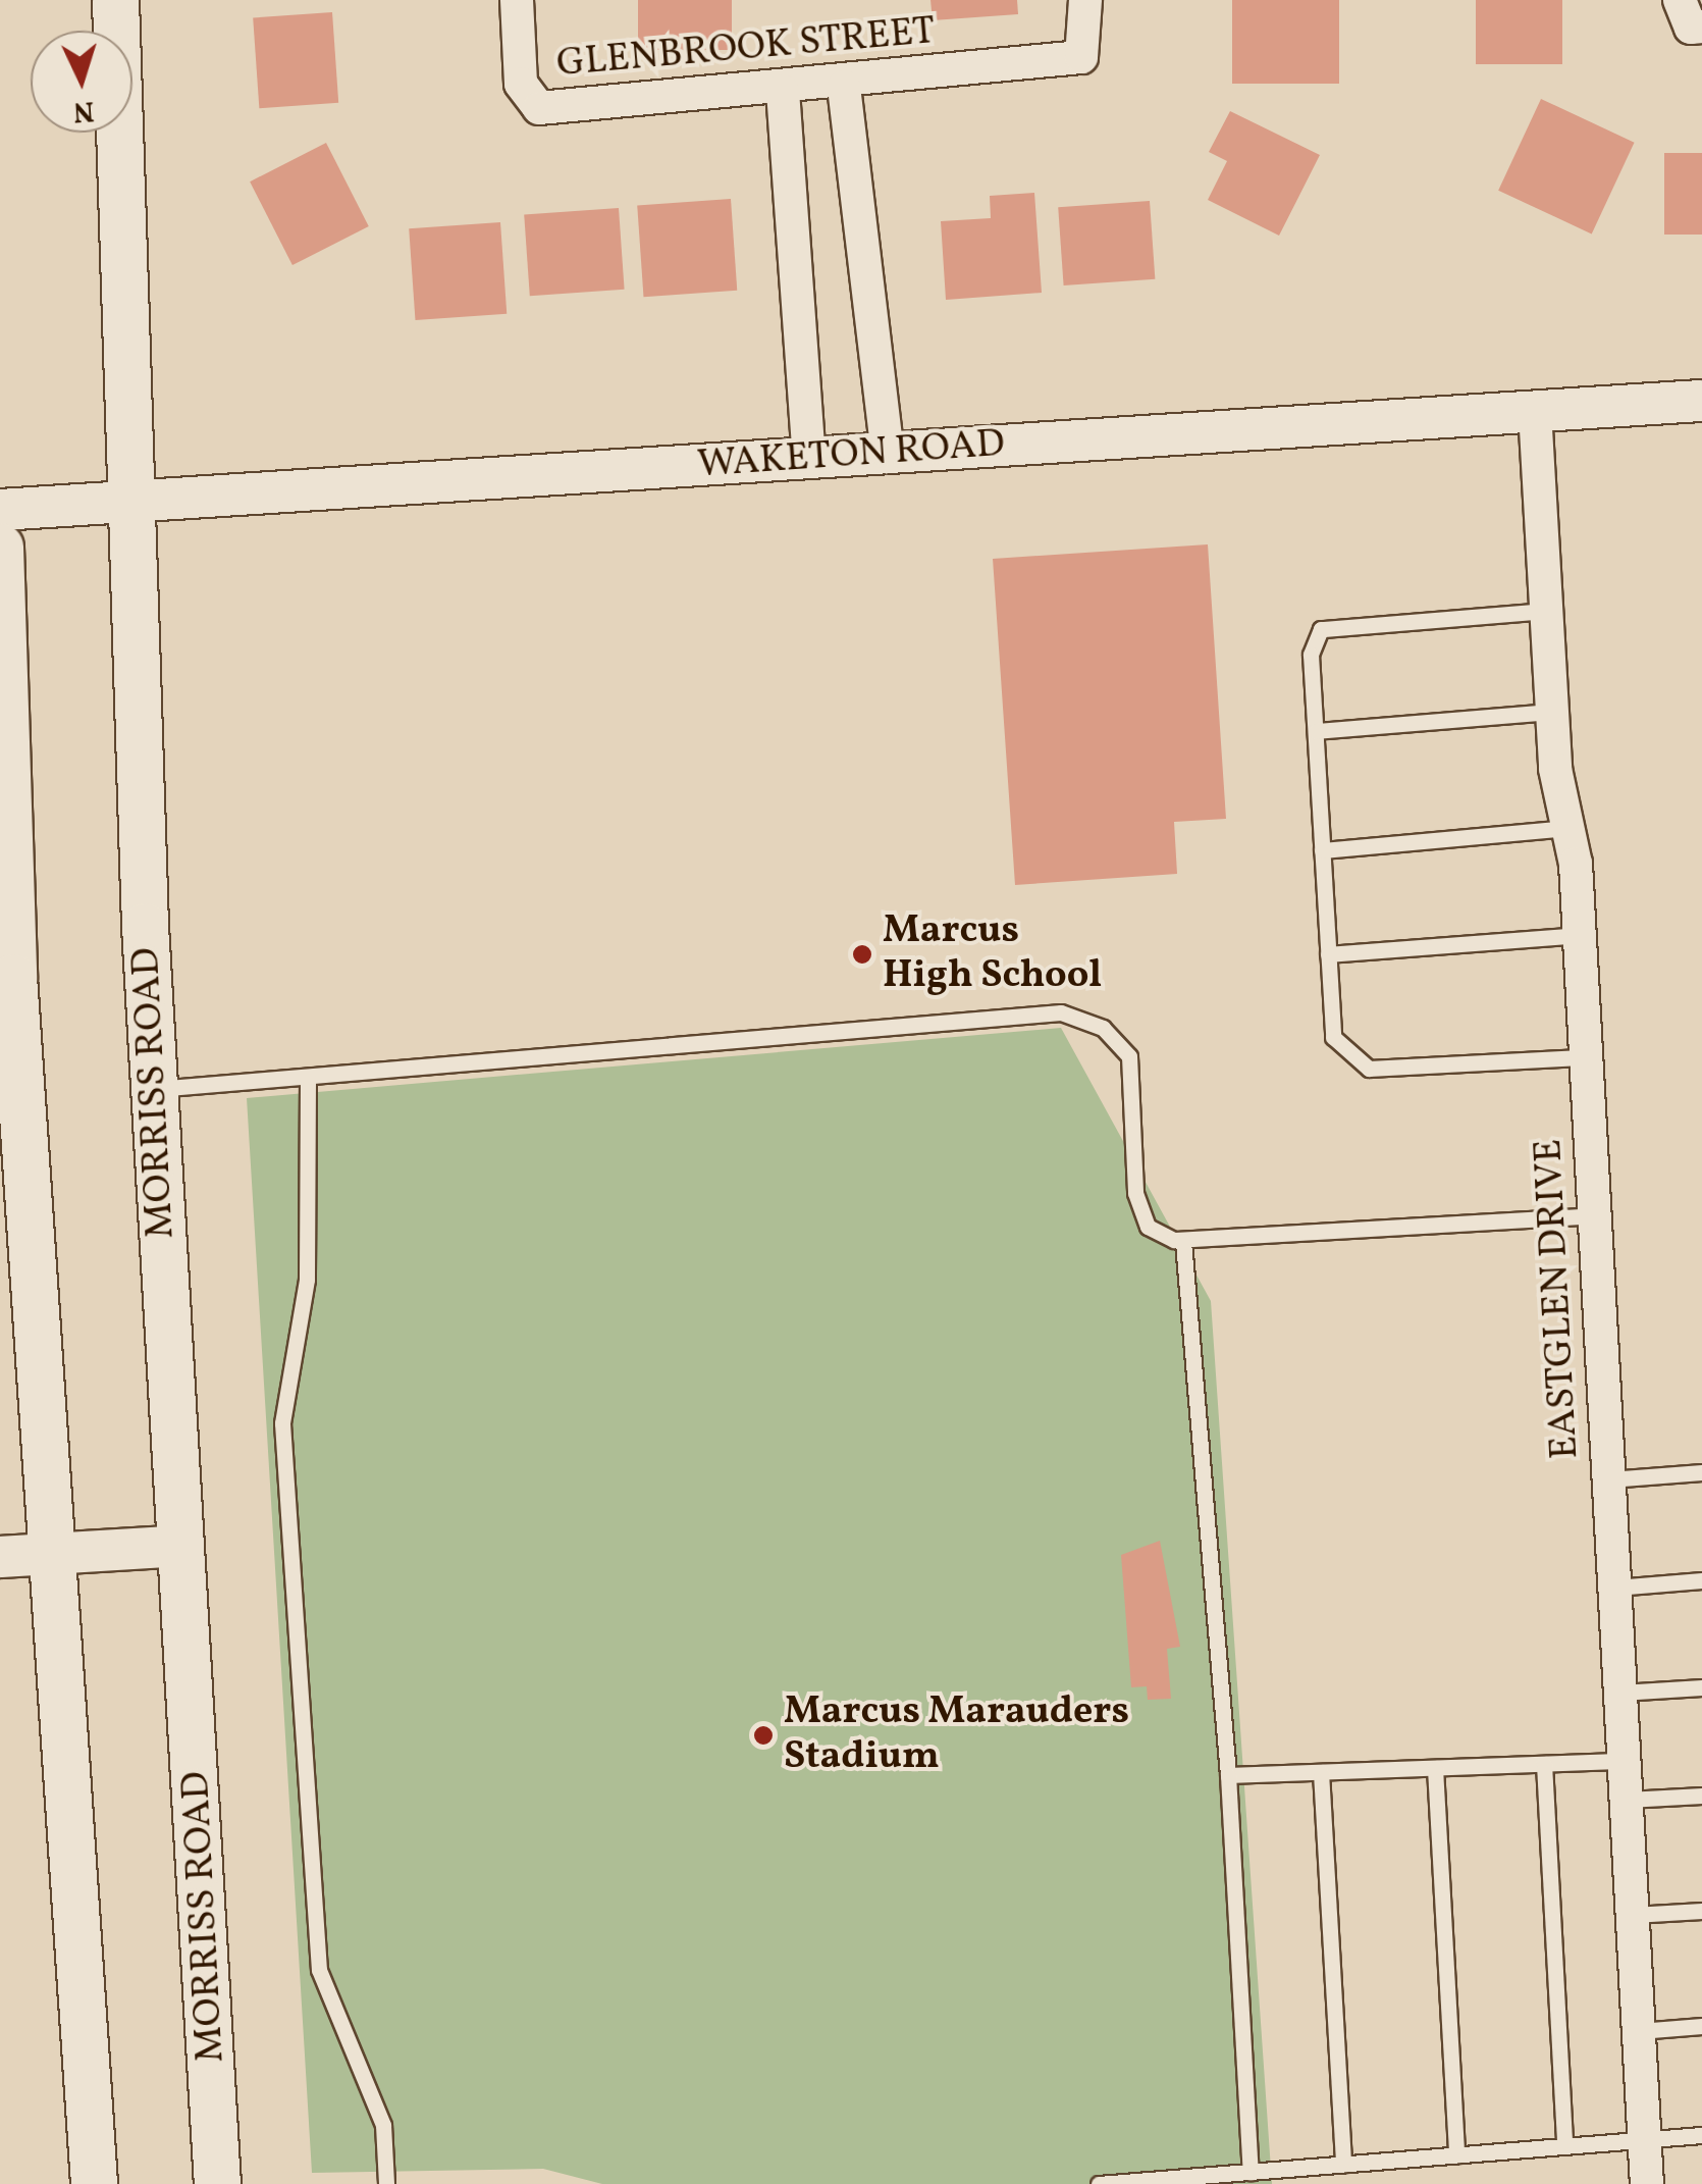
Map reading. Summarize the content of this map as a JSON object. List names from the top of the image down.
{
  "streets": {
    "main road": ["MORRISS ROAD"],
    "street": ["GLENBROOK STREET", "WAKETON ROAD", "EASTGLEN DRIVE"]
  },
  "crossings": [
    ["WAKETON ROAD", "MORRISS ROAD"],
    ["WAKETON ROAD", "EASTGLEN DRIVE"]
  ],
  "places": ["Marcus High School", "Marcus Marauders Stadium"],
  "north": "bottom"
}
